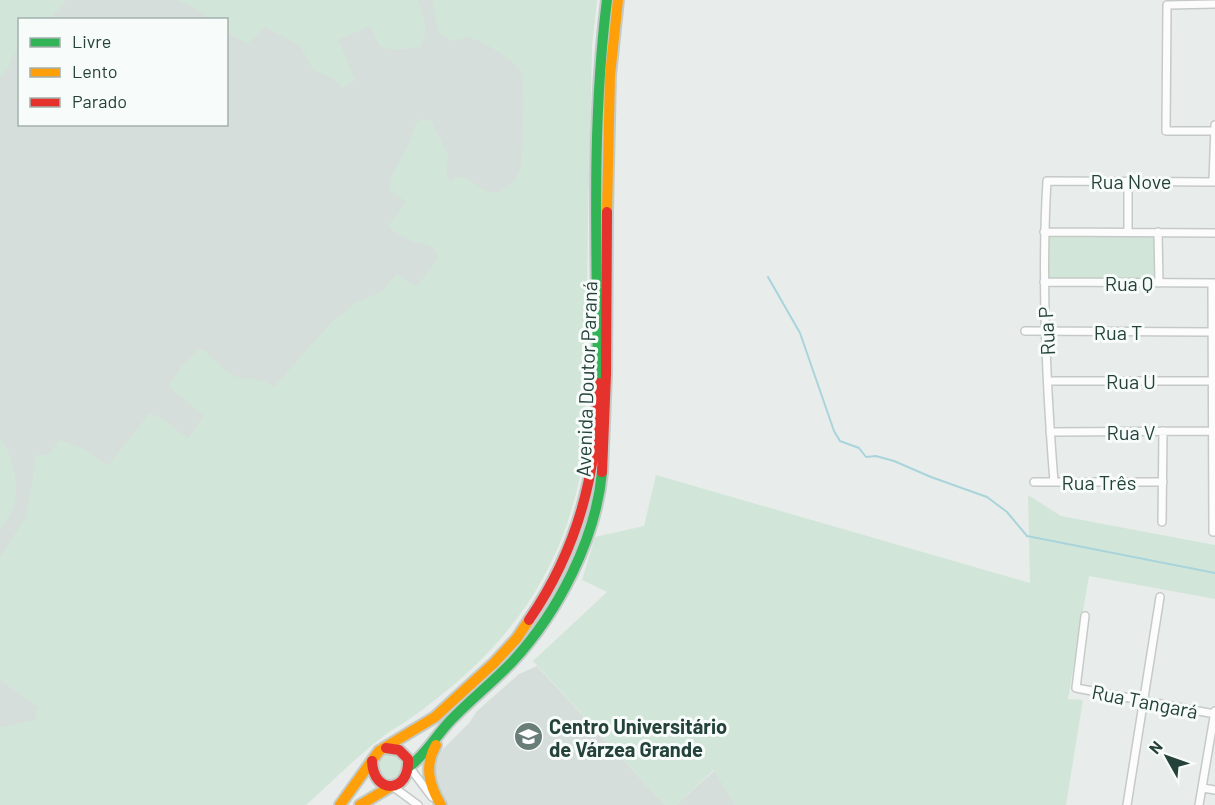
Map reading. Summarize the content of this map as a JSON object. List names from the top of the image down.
{
  "streets": {
    "main road": ["Avenida Doutor Paraná"],
    "street": [
      "Rua Nove",
      "Rua Q",
      "Rua P",
      "Rua T",
      "Rua U",
      "Rua V",
      "Rua Três",
      "Rua Tangará"
    ]
  },
  "crossings": [
    ["Rua Nove", "Rua P"],
    ["Rua Q", "Rua P"],
    ["Rua P", "Rua T"],
    ["Rua P", "Rua U"],
    ["Rua P", "Rua V"],
    ["Rua P", "Rua Três"]
  ],
  "places": {
    "school or university": ["Centro Universitário de Várzea Grande"]
  },
  "legend": ["Livre", "Lento", "Parado"],
  "north": "top left"
}
